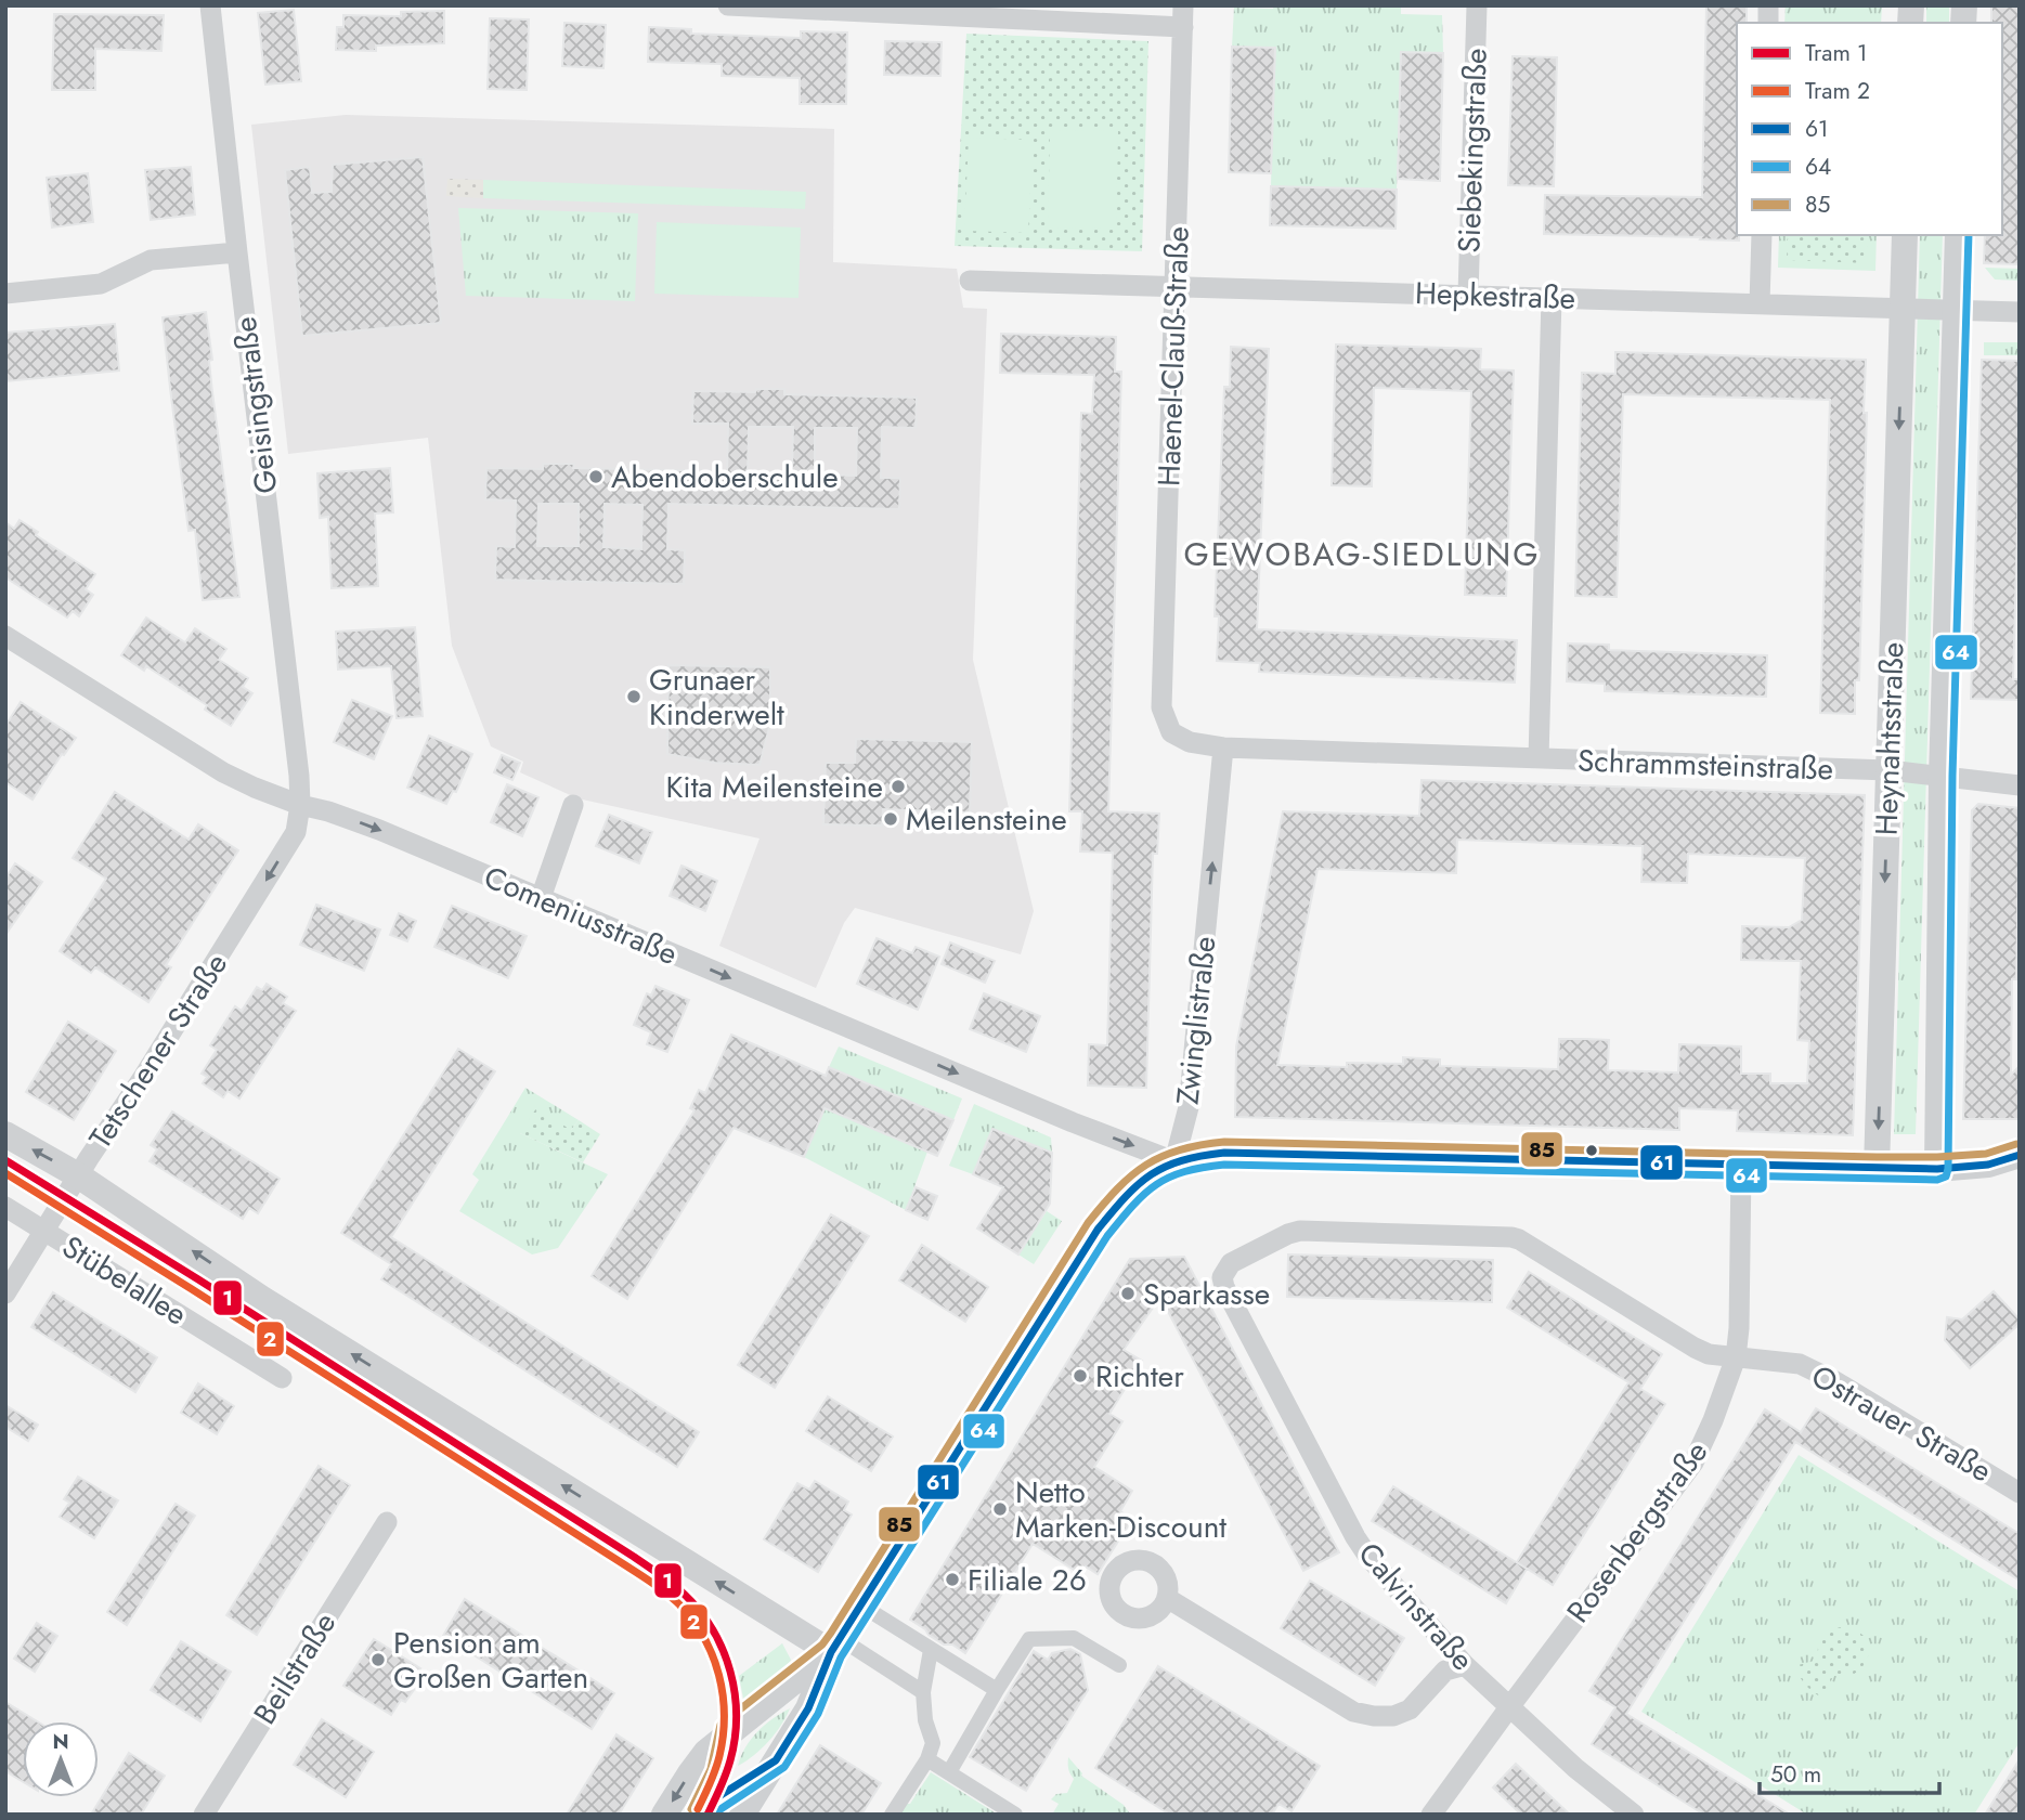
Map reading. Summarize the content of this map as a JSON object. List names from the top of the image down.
{
  "streets": {
    "street": [
      "Siebekingstraße",
      "Hepkestraße",
      "Haenel-Clauß-Straße",
      "Geisingstraße",
      "Heynahtsstraße",
      "Schrammsteinstraße",
      "Comeniusstraße",
      "Zwinglistraße",
      "Tetschener Straße",
      "Stübelallee",
      "Ostrauer Straße",
      "Rosenbergstraße",
      "Calvinstraße",
      "Beilstraße"
    ]
  },
  "crossings": [
    ["Siebekingstraße", "Hepkestraße"],
    ["Hepkestraße", "Haenel-Clauß-Straße"],
    ["Hepkestraße", "Heynahtsstraße"],
    ["Haenel-Clauß-Straße", "Schrammsteinstraße"],
    ["Geisingstraße", "Comeniusstraße"],
    ["Geisingstraße", "Tetschener Straße"],
    ["Heynahtsstraße", "Schrammsteinstraße"],
    ["Schrammsteinstraße", "Zwinglistraße"],
    ["Comeniusstraße", "Zwinglistraße"],
    ["Comeniusstraße", "Tetschener Straße"],
    ["Tetschener Straße", "Stübelallee"],
    ["Ostrauer Straße", "Rosenbergstraße"],
    ["Ostrauer Straße", "Calvinstraße"],
    ["Rosenbergstraße", "Calvinstraße"]
  ],
  "one_way": ["Comeniusstraße", "Zwinglistraße", "Tetschener Straße"],
  "districts": ["GEWOBAG-SIEDLUNG"],
  "places": [
    "Abendoberschule",
    "Grunaer Kinderwelt",
    "Kita Meilensteine",
    "Meilensteine",
    "Sparkasse",
    "Richter",
    "Netto Marken-Discount",
    "Filiale 26",
    "Pension am Großen Garten"
  ],
  "lines": [
    "transit line 64",
    "transit line 85",
    "transit line 61",
    "tram line 1",
    "tram line 2"
  ],
  "legend": [
    "Tram 1",
    "Tram 2",
    "61",
    "64",
    "85"
  ],
  "scale_bar": "50 m",
  "north": "top"
}
